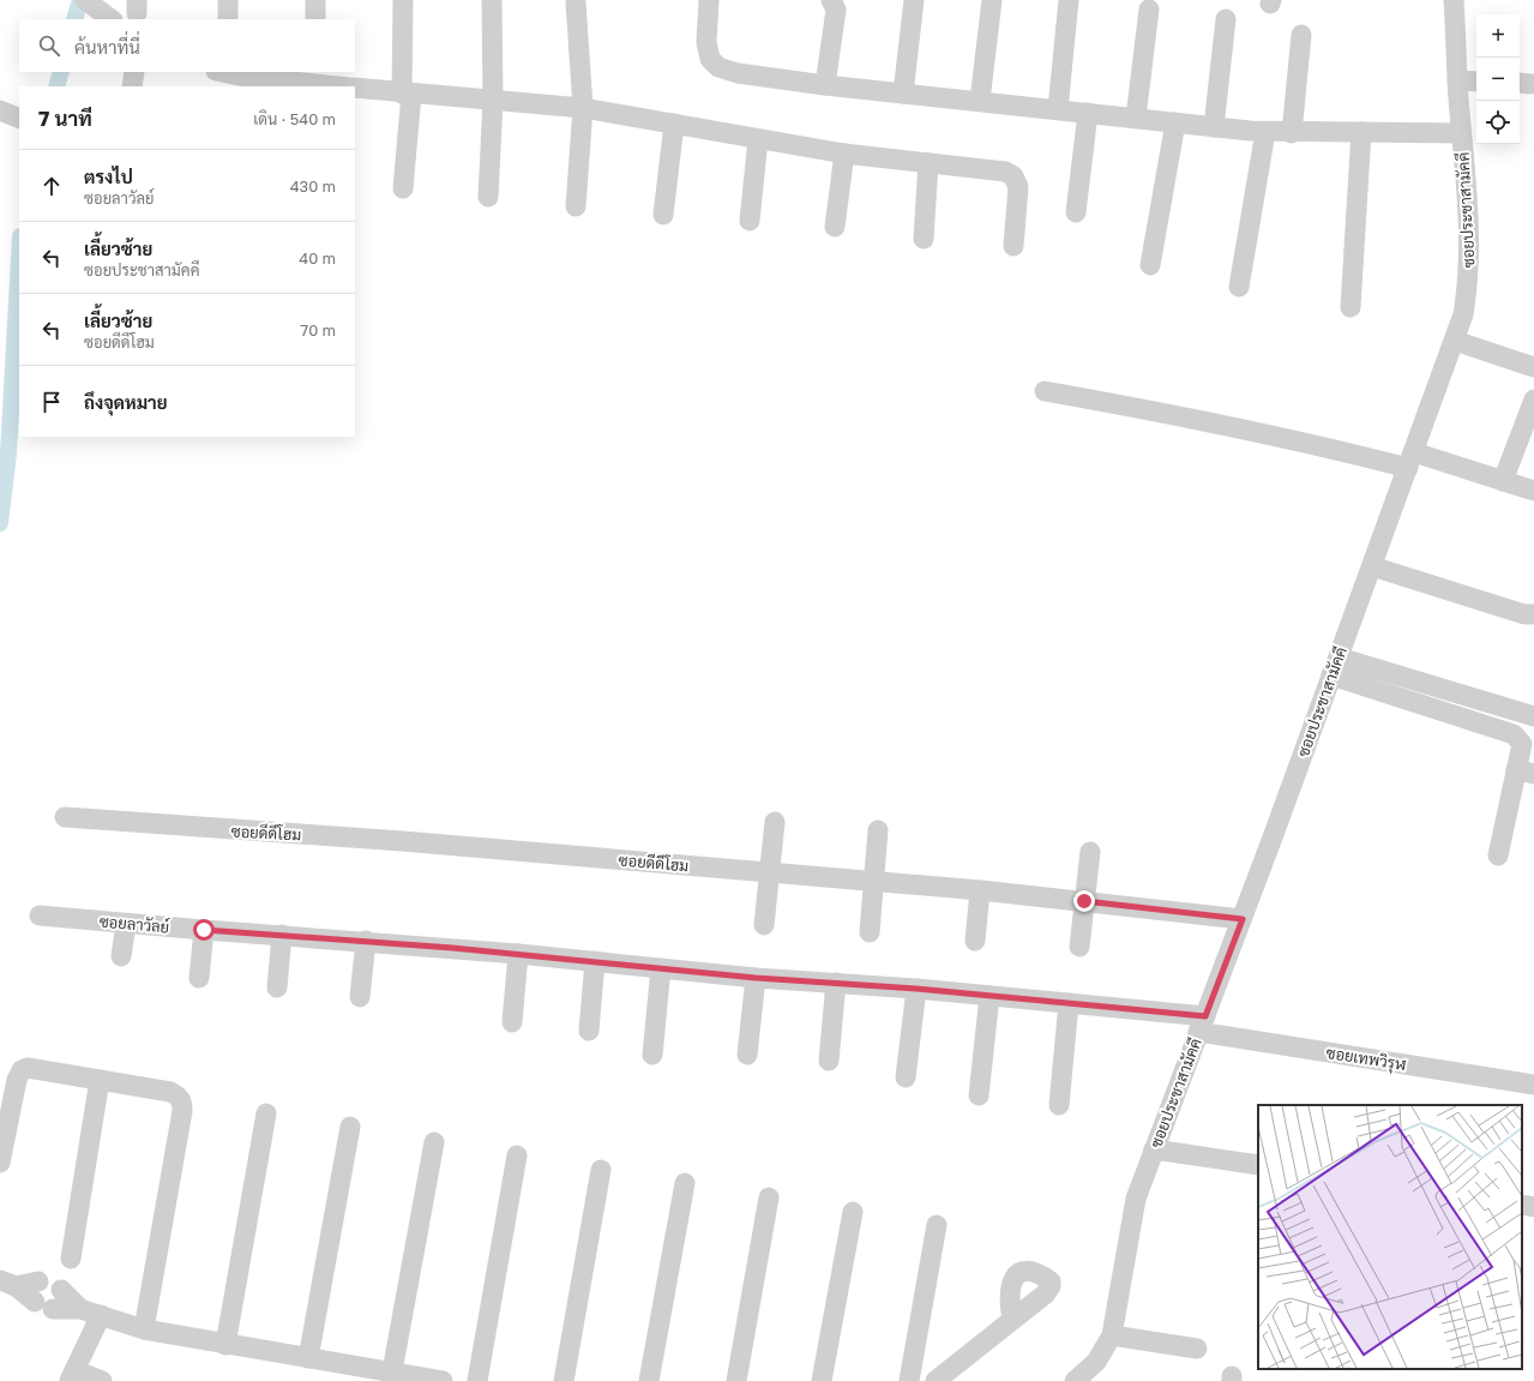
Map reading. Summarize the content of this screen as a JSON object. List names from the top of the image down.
{
  "streets": {
    "street": [
      "ซอยประชาสามัคคี",
      "ซอยดีดีโฮม",
      "ซอยลาวัลย์",
      "ซอยเทพวิรุฬ"
    ]
  },
  "crossings": [
    ["ซอยประชาสามัคคี", "ซอยดีดีโฮม"],
    ["ซอยประชาสามัคคี", "ซอยลาวัลย์"],
    ["ซอยประชาสามัคคี", "ซอยเทพวิรุฬ"],
    ["ซอยลาวัลย์", "ซอยเทพวิรุฬ"]
  ],
  "page": {
    "map_buttons": ["+", "−"],
    "search": "ค้นหาที่นี่",
    "heading": ["7 นาที", "เดิน · 540 m"],
    "list": [
      ["ตรงไป", "ซอยลาวัลย์", "430 m"],
      ["เลี้ยวซ้าย", "ซอยประชาสามัคคี", "40 m"],
      ["เลี้ยวซ้าย", "ซอยดีดีโฮม", "70 m"],
      "ถึงจุดหมาย"
    ]
  }
}
